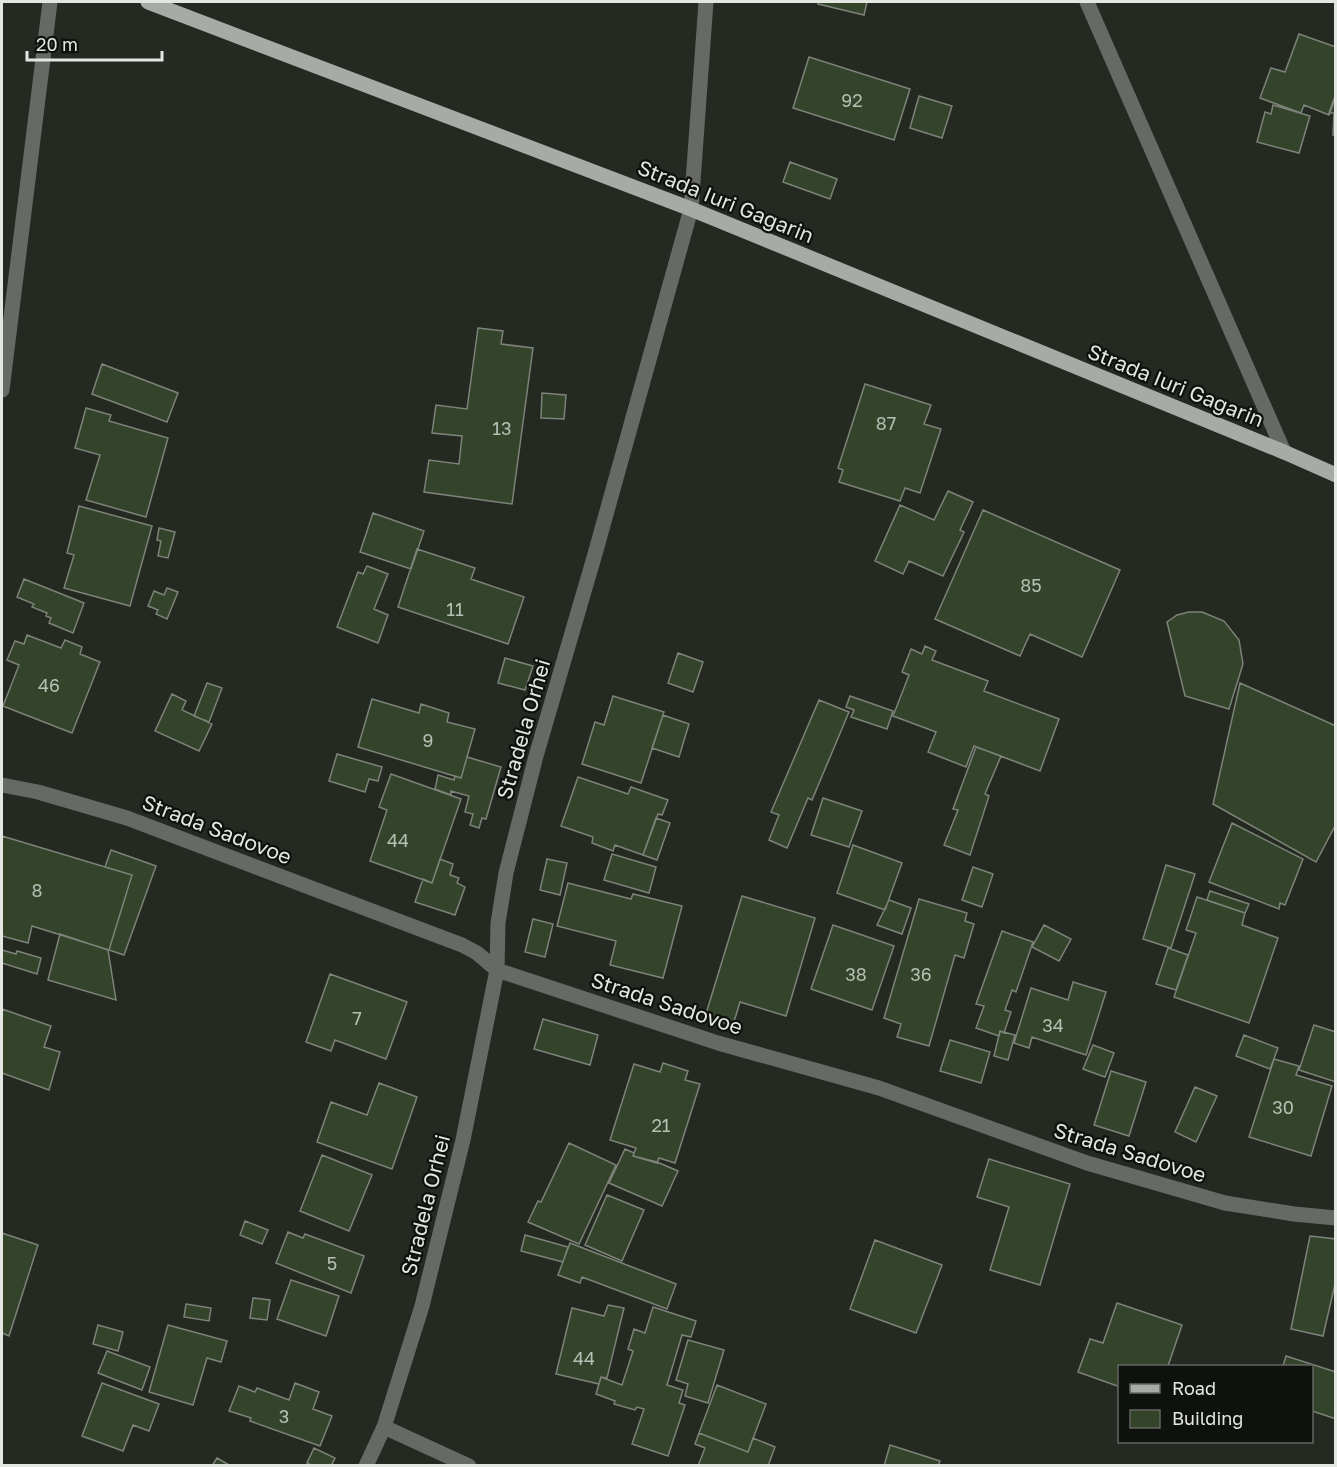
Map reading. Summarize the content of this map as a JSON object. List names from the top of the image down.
{
  "streets": {
    "main road": ["Strada Iuri Gagarin"],
    "street": ["Stradela Orhei", "Strada Sadovoe"]
  },
  "crossings": [
    ["Strada Iuri Gagarin", "Stradela Orhei"],
    ["Stradela Orhei", "Strada Sadovoe"]
  ],
  "house_numbers": [
    "92",
    "87",
    "13",
    "85",
    "11",
    "46",
    "9",
    "44",
    "8",
    "38",
    "36",
    "7",
    "34",
    "30",
    "21",
    "5",
    "44",
    "3"
  ],
  "legend": ["Road", "Building"],
  "scale_bar": "20 m"
}
